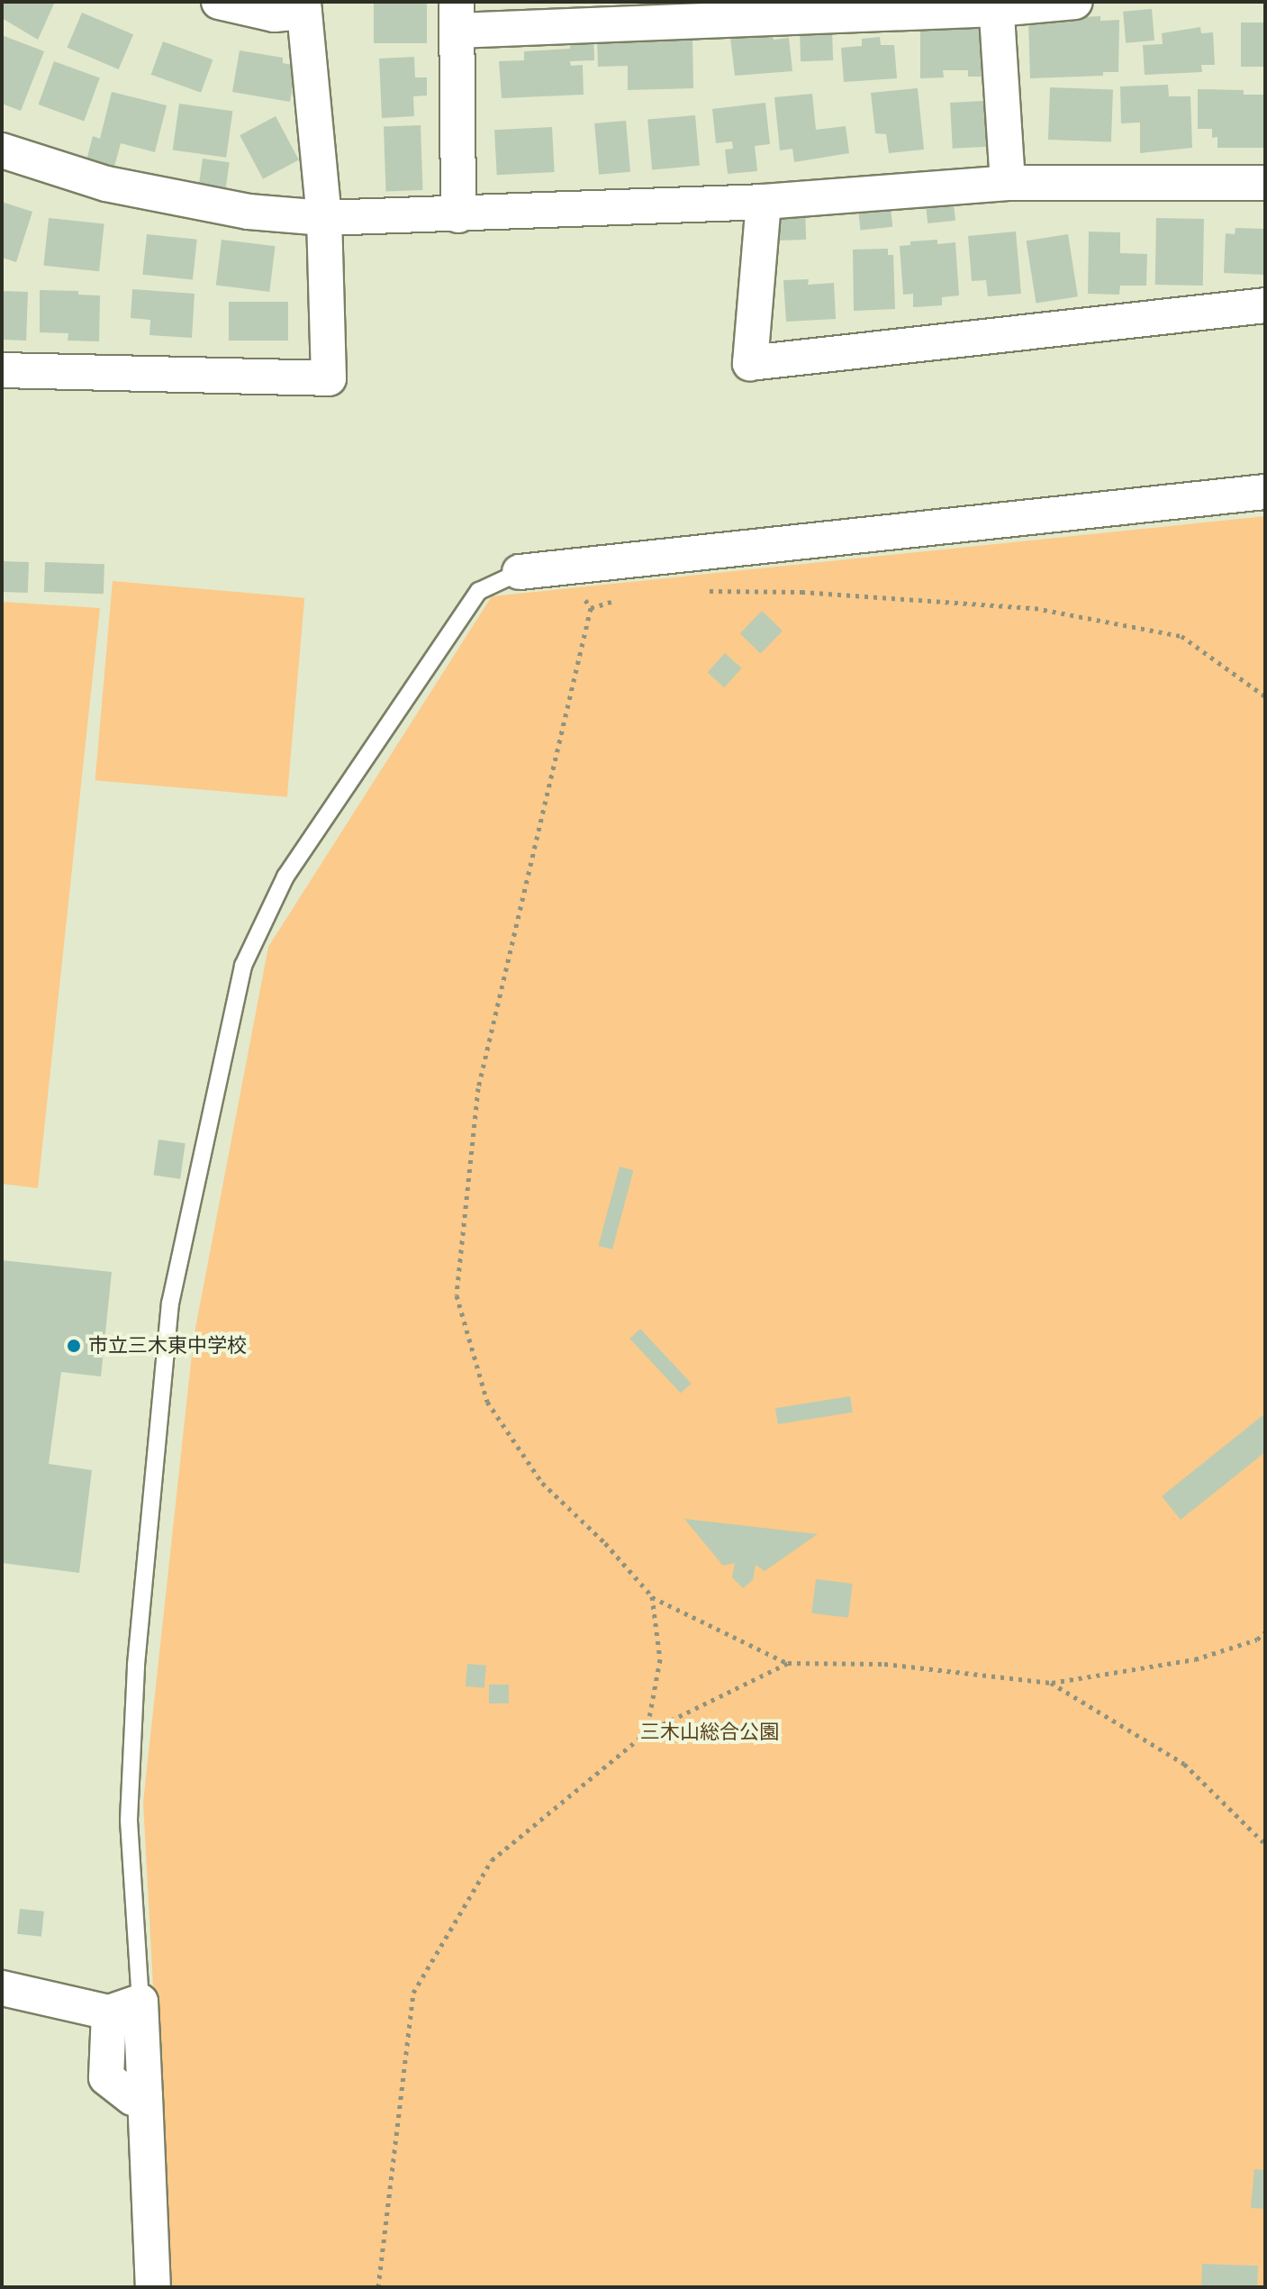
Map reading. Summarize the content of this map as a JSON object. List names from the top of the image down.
{
  "parks": ["三木山総合公園"],
  "places": ["市立三木東中学校"]
}
